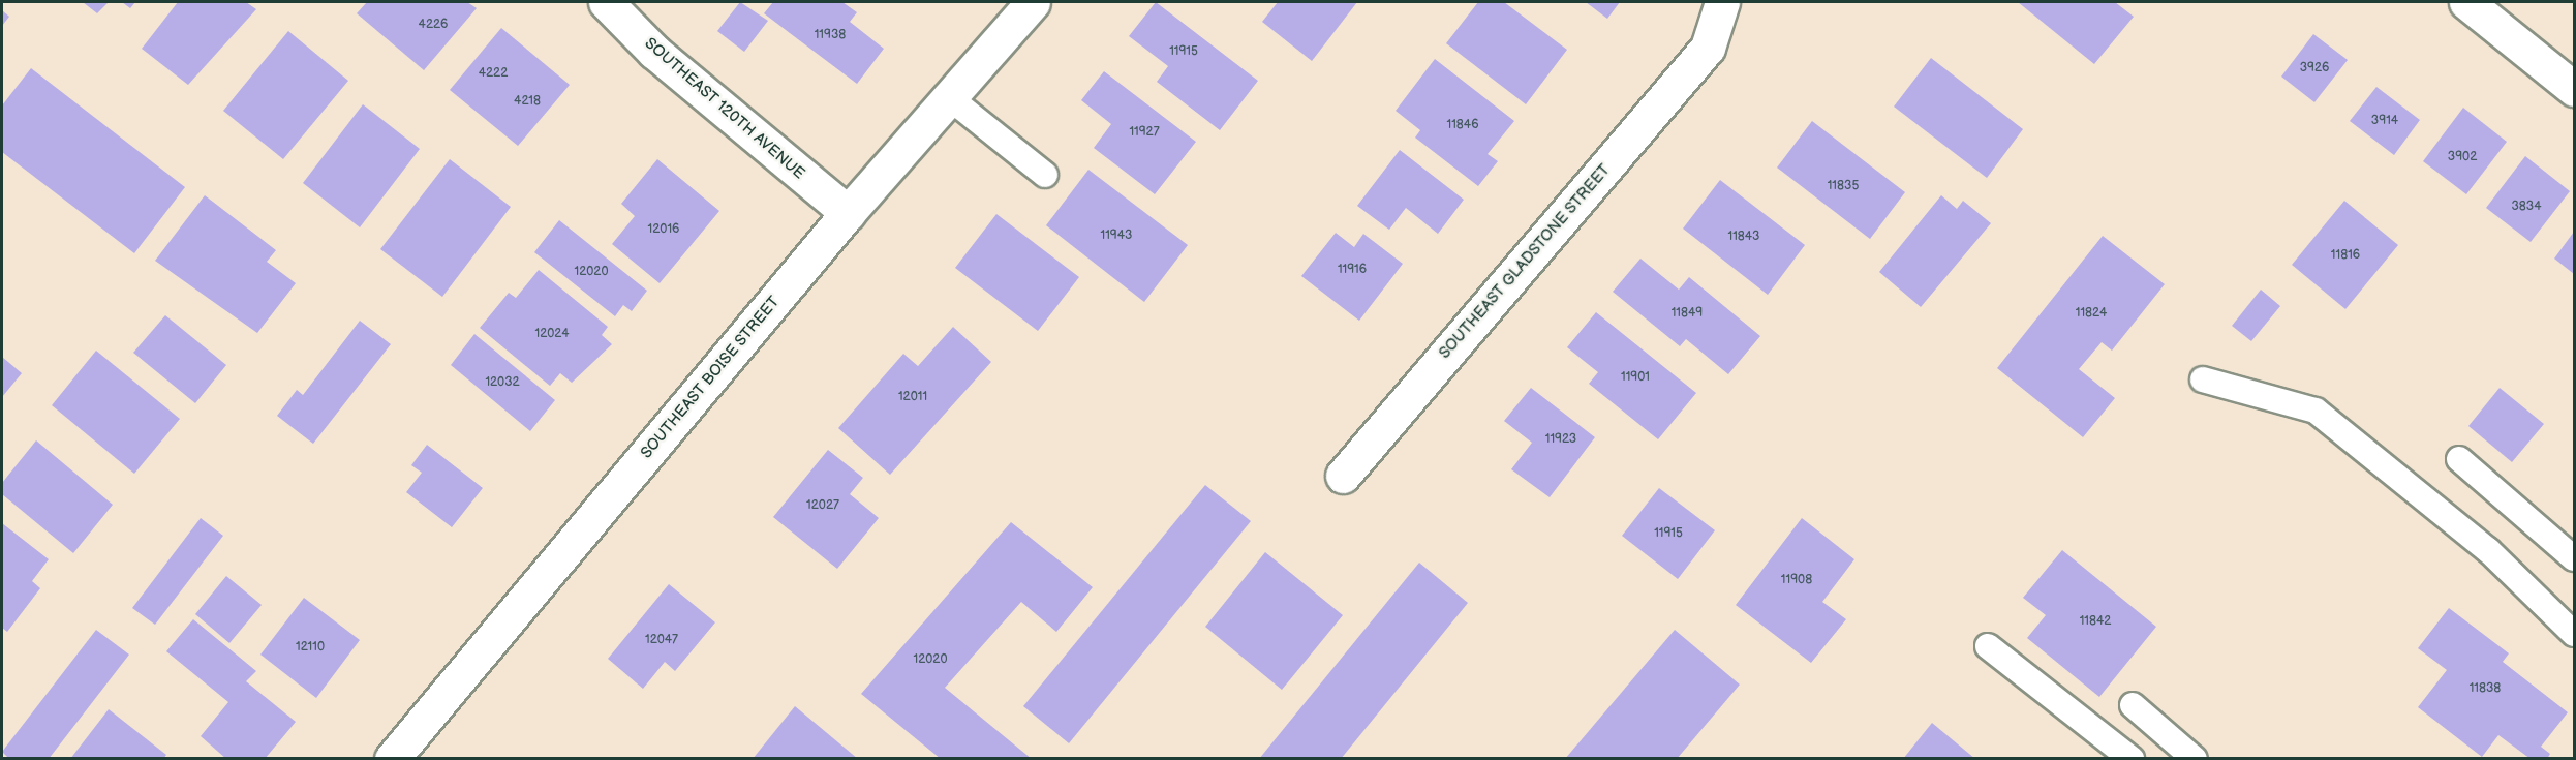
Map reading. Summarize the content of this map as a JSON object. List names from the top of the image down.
{
  "streets": {
    "street": ["SOUTHEAST 120TH AVENUE", "SOUTHEAST GLADSTONE STREET", "SOUTHEAST BOISE STREET"]
  },
  "crossings": [
    ["SOUTHEAST 120TH AVENUE", "SOUTHEAST BOISE STREET"]
  ],
  "house_numbers": [
    "4226",
    "11938",
    "11915",
    "3926",
    "4222",
    "4218",
    "3914",
    "11846",
    "11927",
    "3902",
    "11835",
    "3834",
    "12016",
    "11943",
    "11843",
    "11816",
    "11916",
    "12020",
    "11849",
    "11824",
    "12024",
    "11901",
    "12032",
    "12011",
    "11923",
    "12027",
    "11915",
    "11908",
    "11842",
    "12047",
    "12110",
    "12020",
    "11838"
  ]
}
